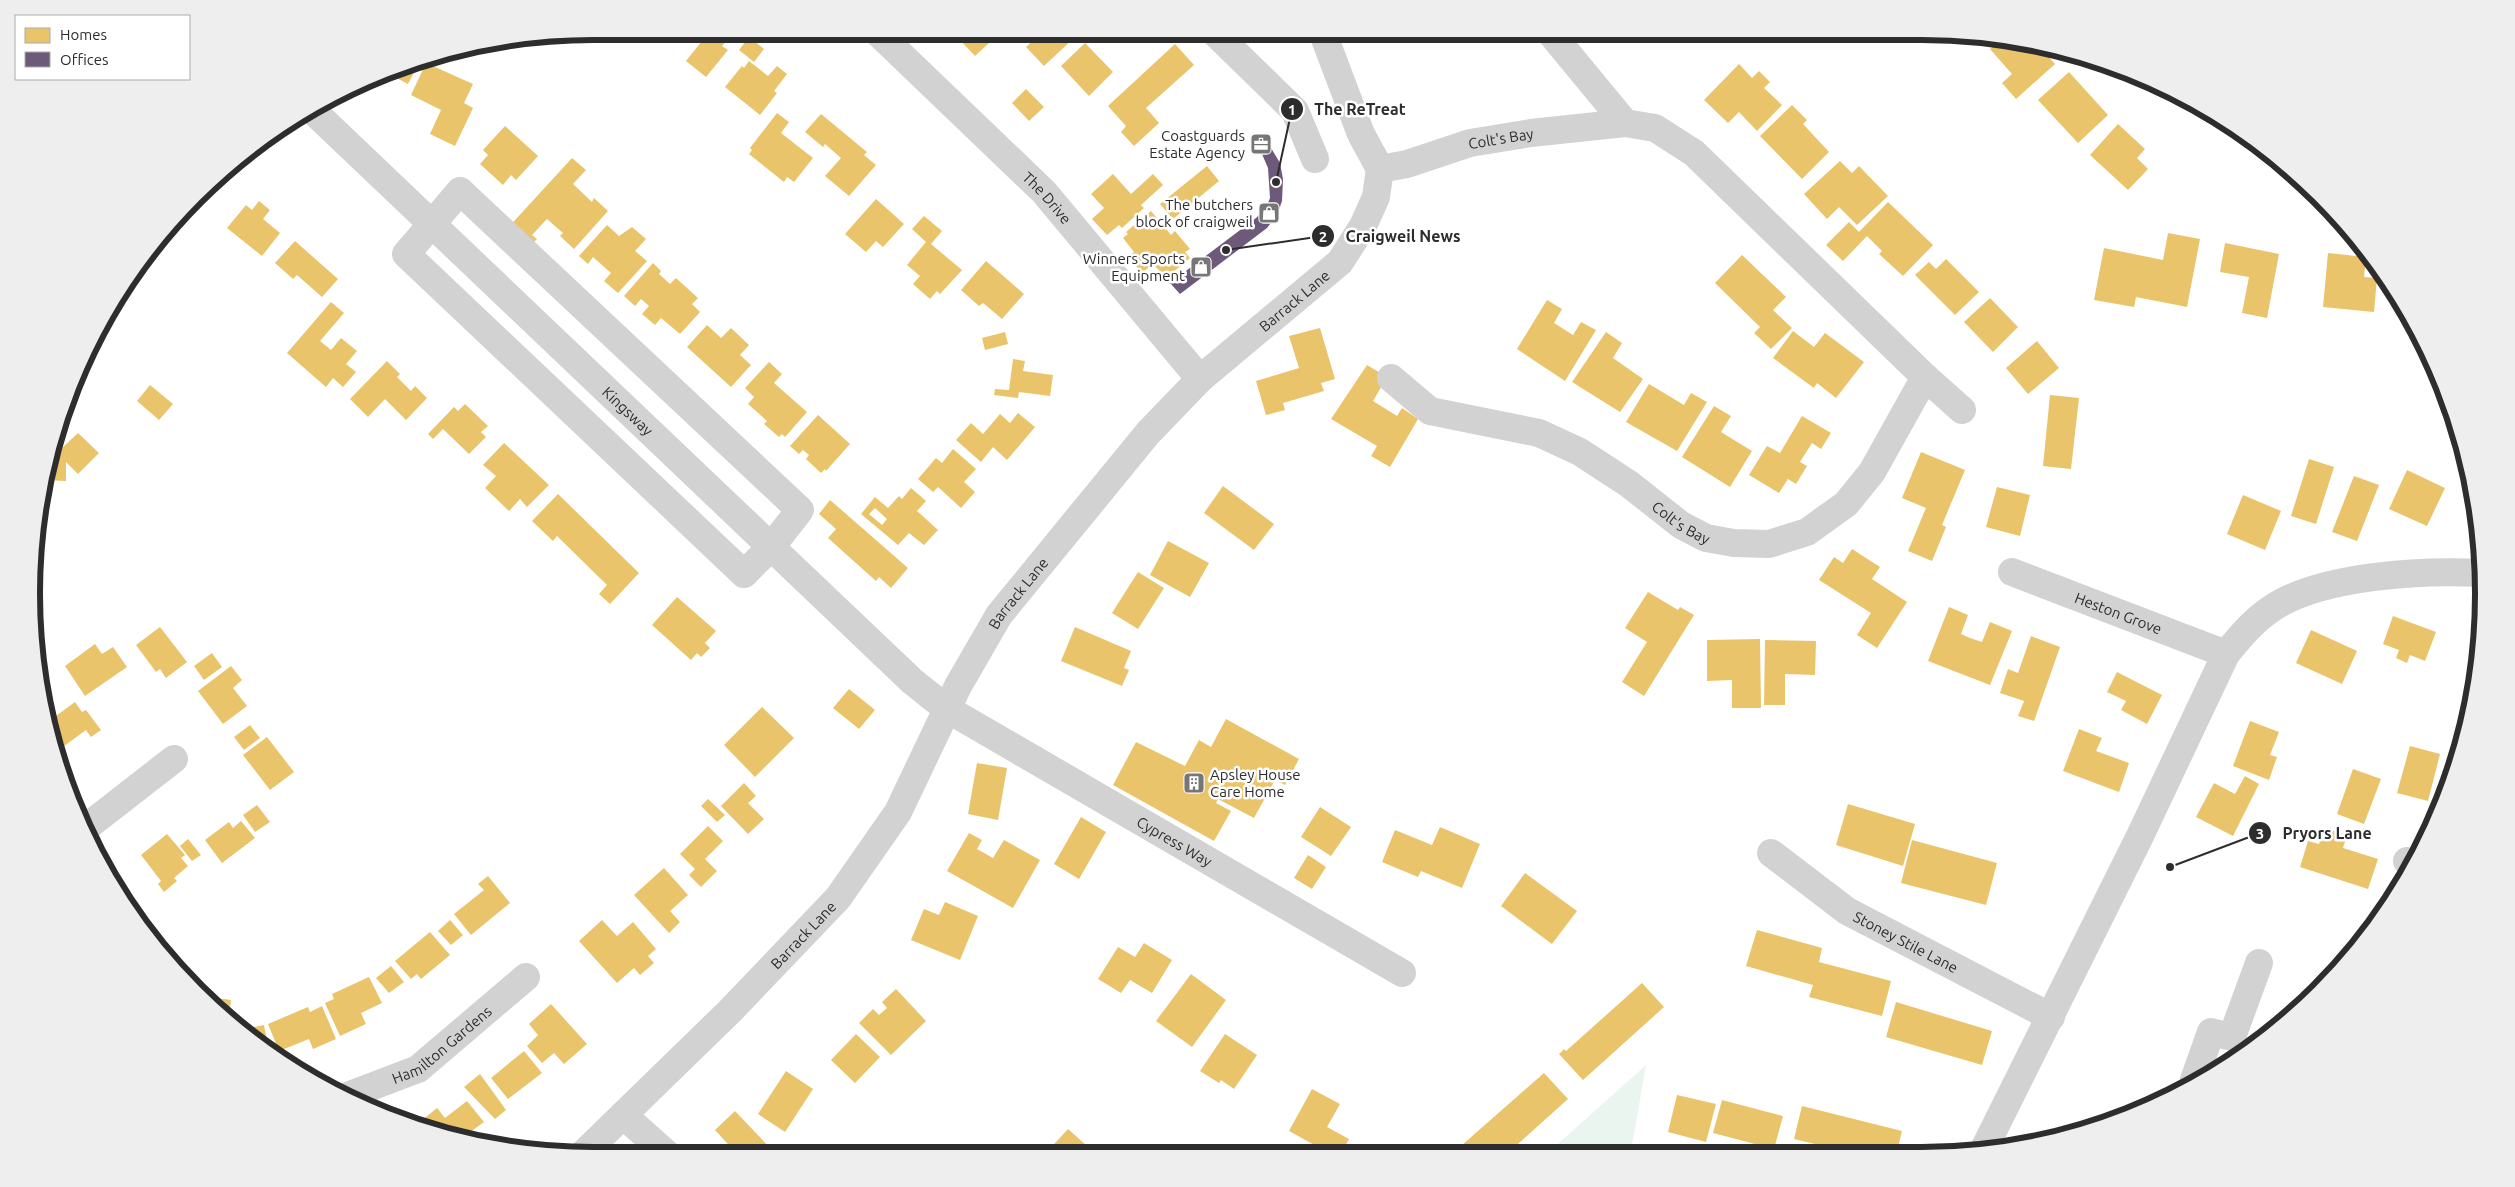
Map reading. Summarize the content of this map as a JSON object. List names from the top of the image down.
{
  "streets": {
    "street": [
      "Colt's Bay",
      "The Drive",
      "Barrack Lane",
      "Kingsway",
      "Heston Grove",
      "Cypress Way",
      "Stoney Stile Lane",
      "Hamilton Gardens"
    ]
  },
  "crossings": [
    ["Colt's Bay", "Barrack Lane"],
    ["The Drive", "Barrack Lane"],
    ["Barrack Lane", "Kingsway"],
    ["Barrack Lane", "Cypress Way"],
    ["Kingsway", "Cypress Way"]
  ],
  "places": {
    "office": ["Coastguards Estate Agency"],
    "other": ["The ReTreat", "Craigweil News", "Pryors Lane"],
    "shop": ["The butchers block of craigweil", "Winners Sports Equipment"],
    "building": ["Apsley House Care Home"]
  },
  "legend": ["Homes", "Offices"]
}
